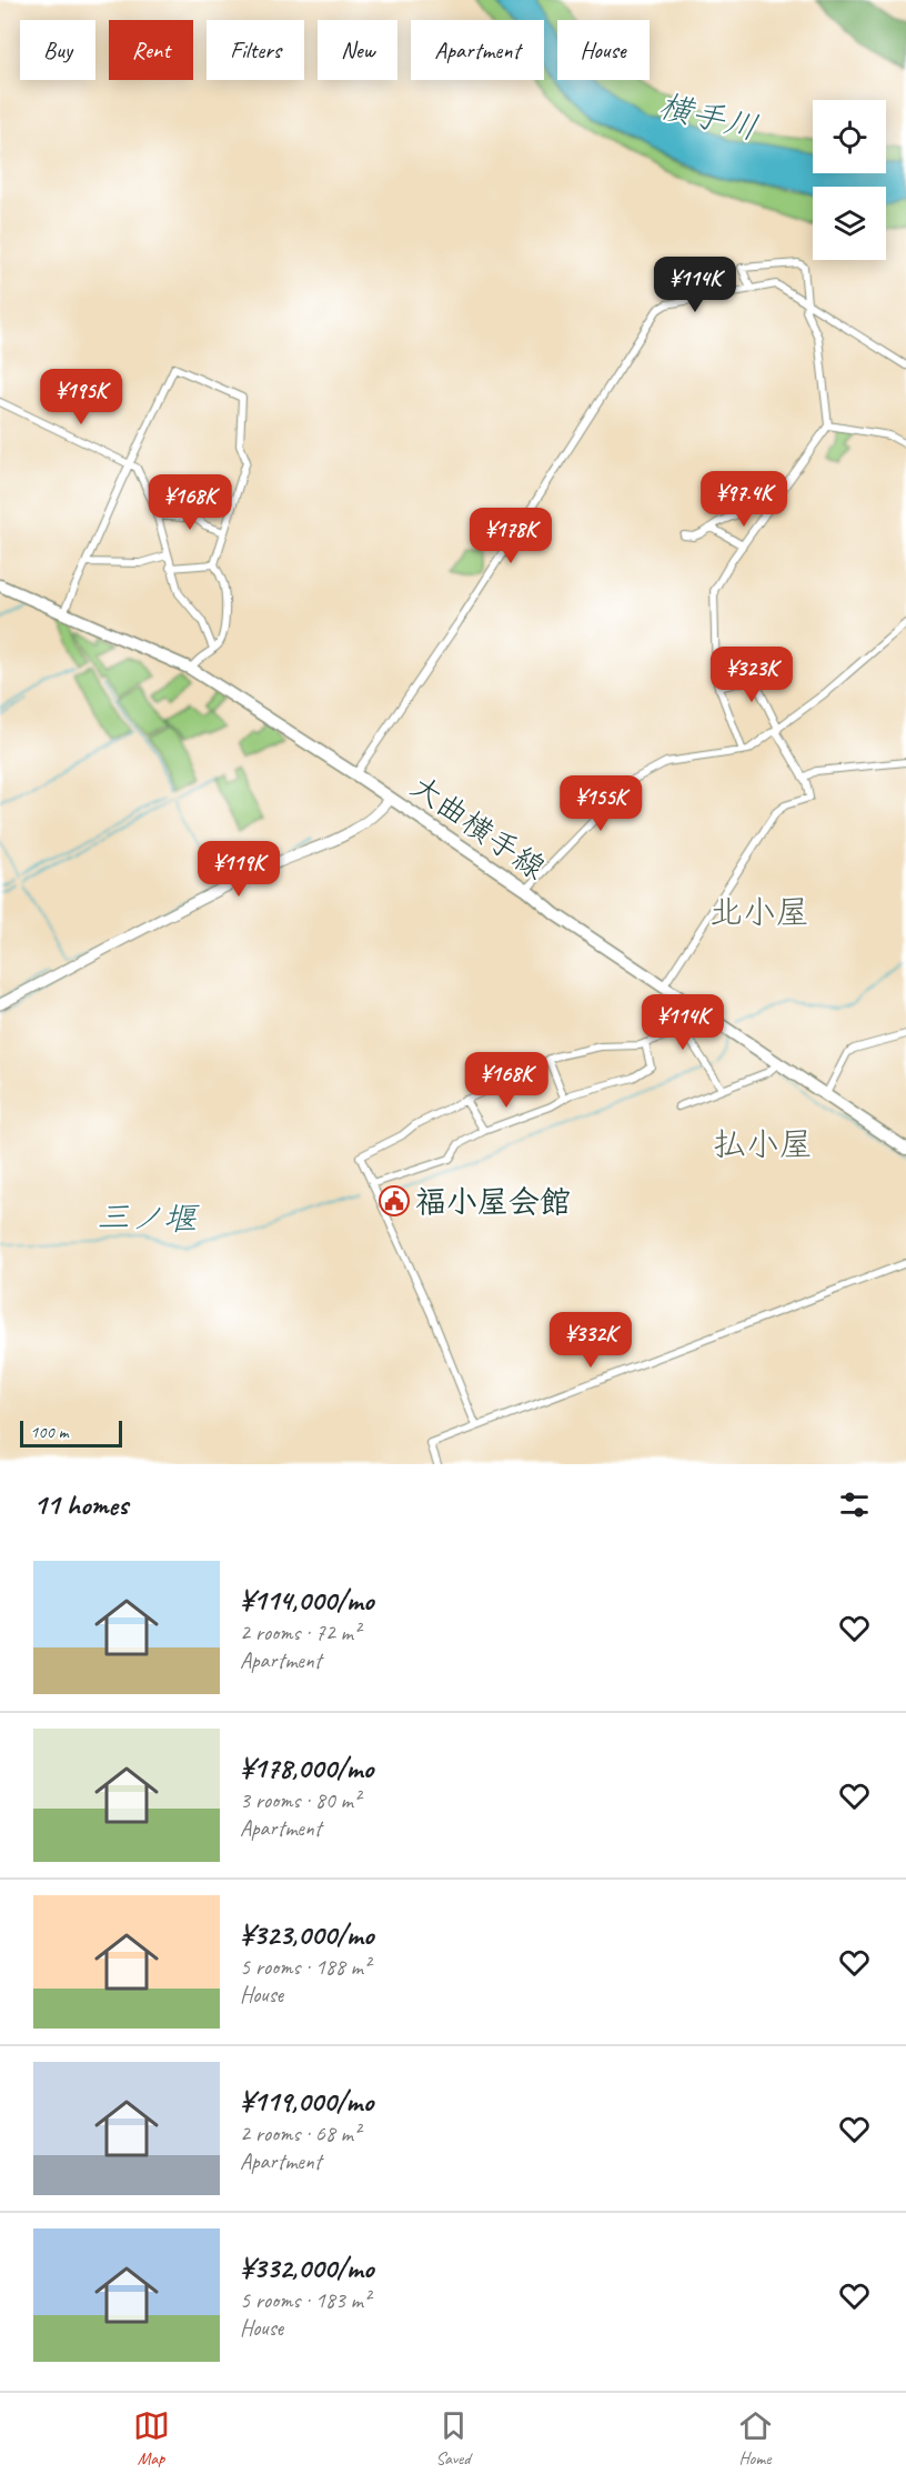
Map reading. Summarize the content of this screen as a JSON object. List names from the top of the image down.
{
  "streets": {
    "main road": ["大曲横手線"]
  },
  "districts": ["北小屋", "払小屋"],
  "water": ["横手川", "三ノ堰"],
  "places": {
    "public building": ["福小屋会館"]
  },
  "scale_bar": "100 m",
  "page": {
    "chip": [
      "Buy",
      "Rent",
      "Filters",
      "New",
      "Apartment",
      "House"
    ],
    "price": [
      "¥114K",
      "¥195K",
      "¥97.4K",
      "¥168K",
      "¥178K",
      "¥323K",
      "¥155K",
      "¥119K",
      "¥114K",
      "¥168K",
      "¥332K"
    ],
    "scale": "100 m",
    "heading": "11 homes",
    "list": [
      {
        "name": "¥114,000/mo",
        "note": "2 rooms · 72 m² · Apartment"
      },
      {
        "name": "¥178,000/mo",
        "note": "3 rooms · 80 m² · Apartment"
      },
      {
        "name": "¥323,000/mo",
        "note": "5 rooms · 188 m² · House"
      },
      {
        "name": "¥119,000/mo",
        "note": "2 rooms · 68 m² · Apartment"
      },
      {
        "name": "¥332,000/mo",
        "note": "5 rooms · 183 m² · House"
      }
    ],
    "tabs": ["Map", "Saved", "Home"]
  }
}
